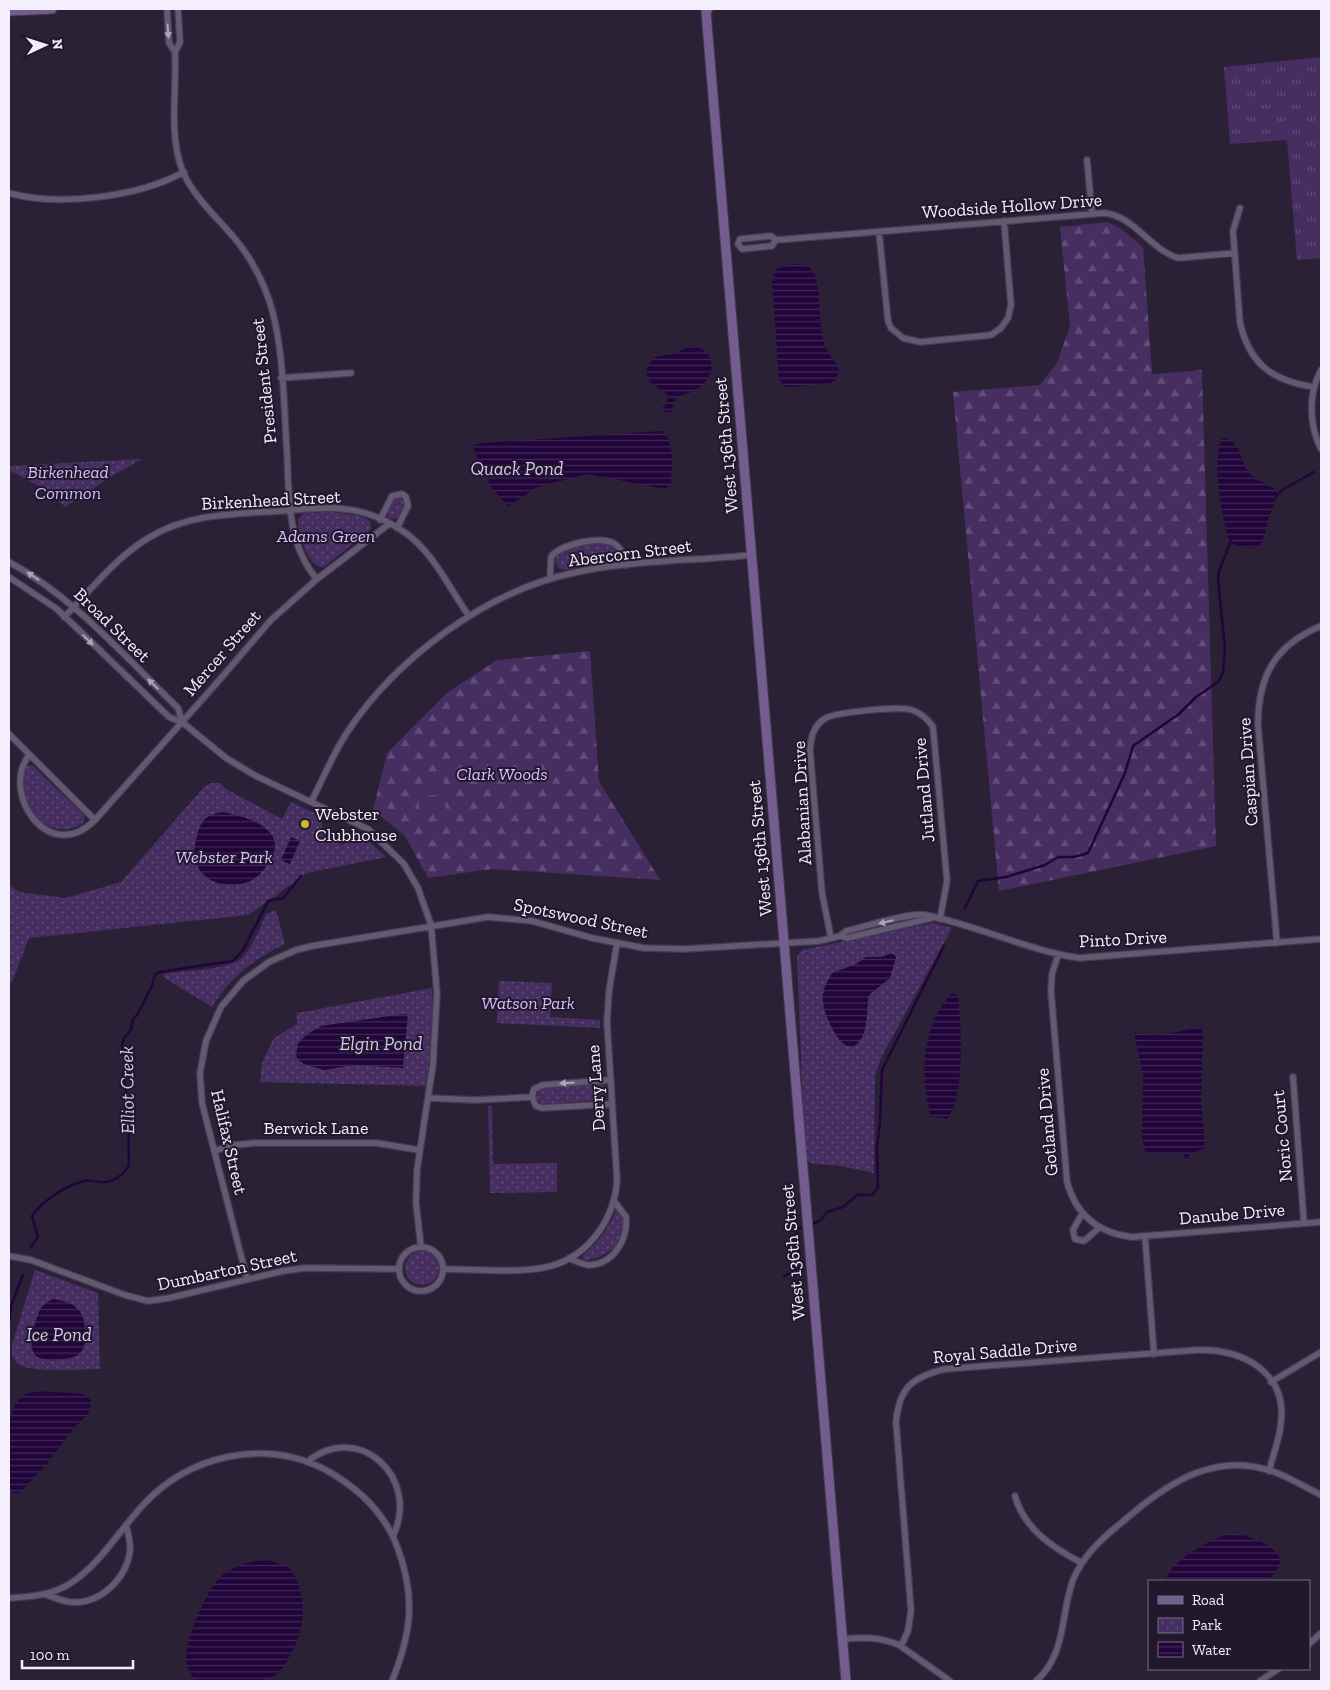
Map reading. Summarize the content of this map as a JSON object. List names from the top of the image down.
{
  "streets": {
    "street": [
      "Woodside Hollow Drive",
      "President Street",
      "West 136th Street",
      "Birkenhead Street",
      "Abercorn Street",
      "Broad Street",
      "Mercer Street",
      "Caspian Drive",
      "Jutland Drive",
      "Alabanian Drive",
      "Spotswood Street",
      "Pinto Drive",
      "Derry Lane",
      "Gotland Drive",
      "Berwick Lane",
      "Noric Court",
      "Halifax Street",
      "Danube Drive",
      "Dumbarton Street",
      "Royal Saddle Drive"
    ]
  },
  "crossings": [
    ["Woodside Hollow Drive", "West 136th Street"],
    ["President Street", "Birkenhead Street"],
    ["President Street", "Mercer Street"],
    ["West 136th Street", "Abercorn Street"],
    ["West 136th Street", "Spotswood Street"],
    ["West 136th Street", "Pinto Drive"],
    ["Birkenhead Street", "Abercorn Street"],
    ["Birkenhead Street", "Broad Street"],
    ["Birkenhead Street", "Mercer Street"],
    ["Abercorn Street", "Broad Street"],
    ["Broad Street", "Mercer Street"],
    ["Broad Street", "Spotswood Street"],
    ["Broad Street", "Berwick Lane"],
    ["Broad Street", "Halifax Street"],
    ["Broad Street", "Dumbarton Street"],
    ["Caspian Drive", "Pinto Drive"],
    ["Jutland Drive", "Alabanian Drive"],
    ["Jutland Drive", "Pinto Drive"],
    ["Alabanian Drive", "Pinto Drive"],
    ["Spotswood Street", "Pinto Drive"],
    ["Spotswood Street", "Derry Lane"],
    ["Spotswood Street", "Halifax Street"],
    ["Pinto Drive", "Gotland Drive"],
    ["Gotland Drive", "Danube Drive"],
    ["Berwick Lane", "Halifax Street"],
    ["Noric Court", "Danube Drive"],
    ["Halifax Street", "Dumbarton Street"]
  ],
  "water": [
    "Quack Pond",
    "Elgin Pond",
    "Elliot Creek",
    "Ice Pond"
  ],
  "parks": [
    "Birkenhead Common",
    "Adams Green",
    "Clark Woods",
    "Webster Park",
    "Watson Park"
  ],
  "places": ["Webster Clubhouse"],
  "legend": ["Road", "Park", "Water"],
  "scale_bar": "100 m",
  "north": "right"
}
